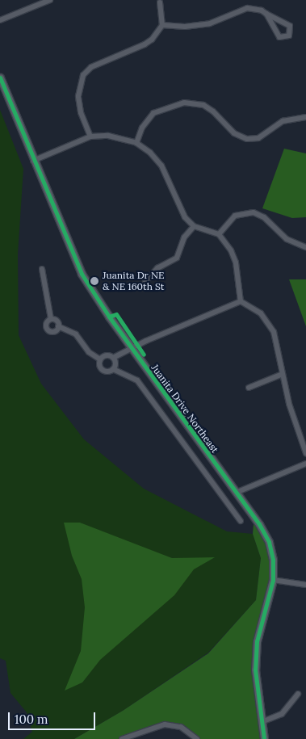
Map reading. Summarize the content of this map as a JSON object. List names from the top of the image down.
{
  "streets": {
    "main road": ["Juanita Drive Northeast"]
  },
  "places": ["Juanita Dr NE & NE 160th St"],
  "scale_bar": "100 m"
}
